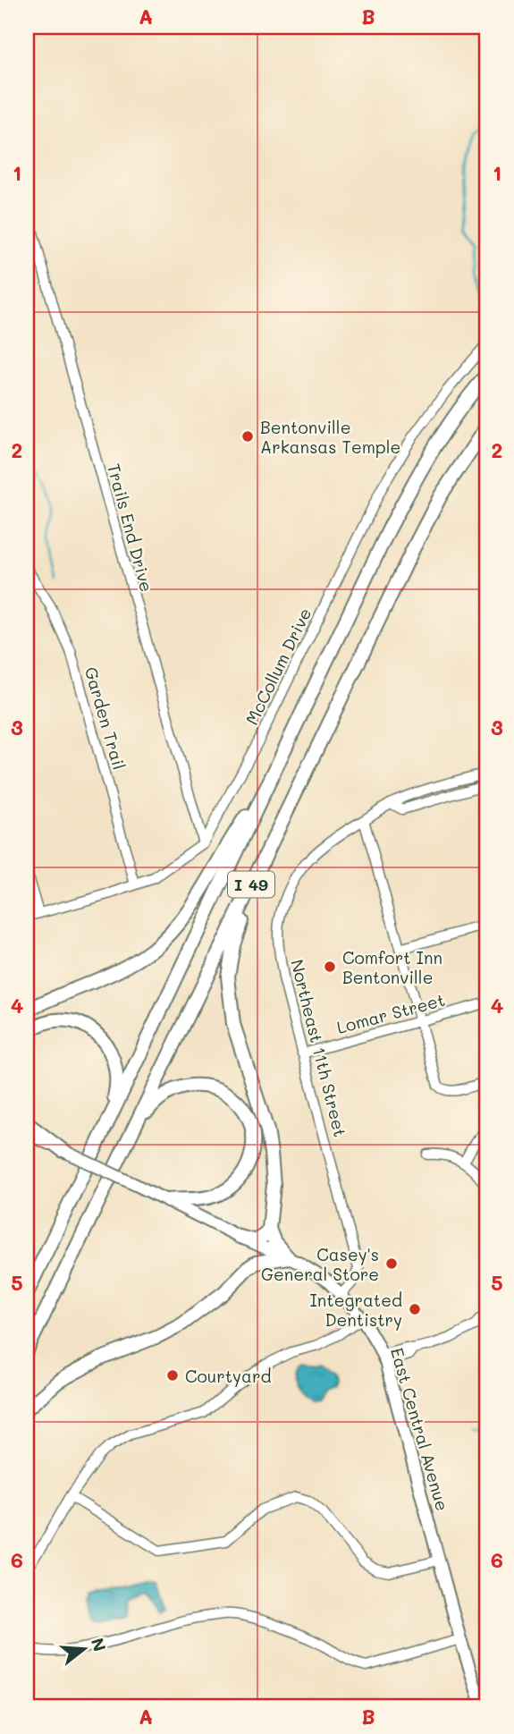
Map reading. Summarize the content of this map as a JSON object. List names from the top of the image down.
{
  "streets": {
    "highway": ["I 49"],
    "main road": ["East Central Avenue"],
    "street": [
      "Trails End Drive",
      "McCollum Drive",
      "Garden Trail",
      "Lomar Street",
      "Northeast 11th Street"
    ]
  },
  "crossings": [
    ["Trails End Drive", "McCollum Drive"],
    ["McCollum Drive", "Garden Trail"],
    ["Lomar Street", "Northeast 11th Street"],
    ["Northeast 11th Street", "East Central Avenue"]
  ],
  "places": [
    "Bentonville Arkansas Temple",
    "Comfort Inn Bentonville",
    "Casey's General Store",
    "Integrated Dentistry",
    "Courtyard"
  ],
  "north": "right",
  "grid": {
    "columns": ["A", "B"],
    "rows": [
      "1",
      "2",
      "3",
      "4",
      "5",
      "6"
    ]
  }
}
